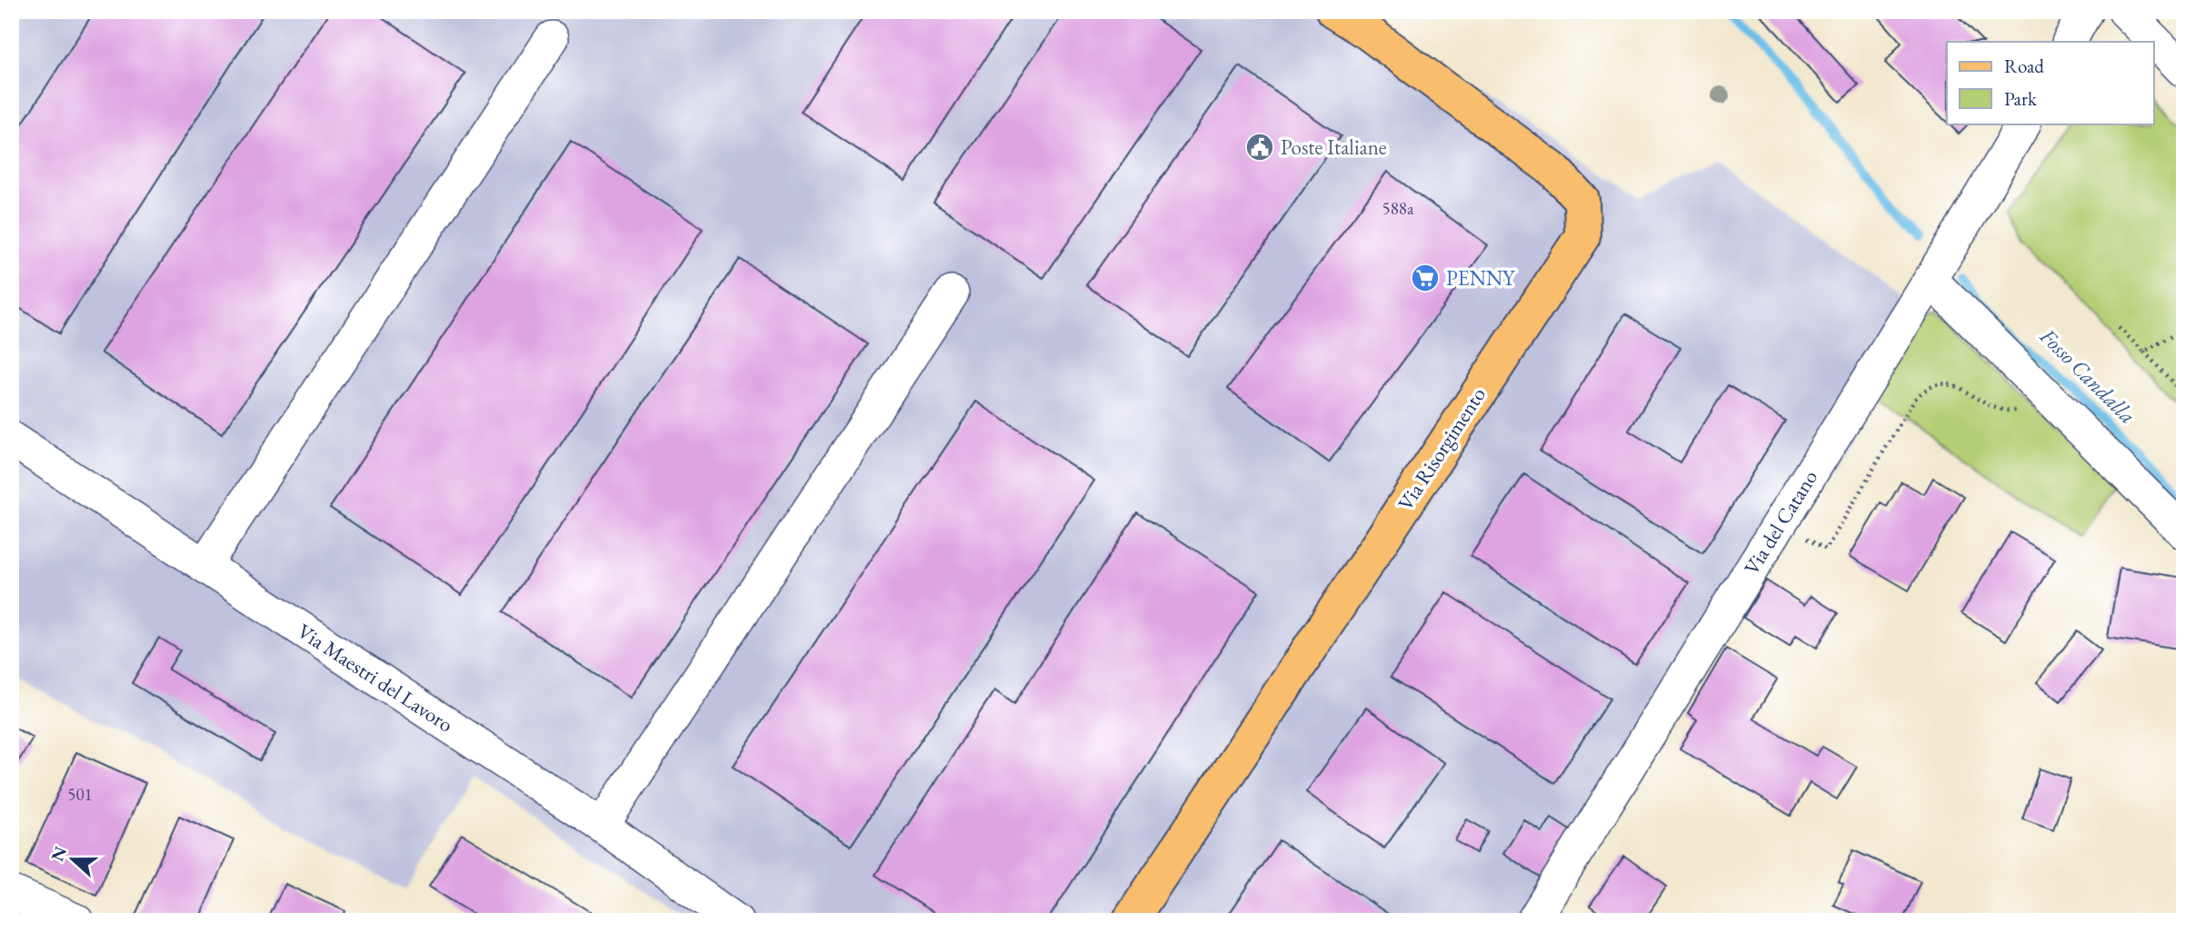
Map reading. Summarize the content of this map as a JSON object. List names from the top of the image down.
{
  "streets": {
    "main road": ["Via Risorgimento"],
    "street": ["Via del Catano", "Via Maestri del Lavoro"]
  },
  "water": ["Fosso Candalla"],
  "places": {
    "public building": ["Poste Italiane"],
    "supermarket": ["PENNY"]
  },
  "house_numbers": ["588a", "501"],
  "legend": ["Road", "Park"],
  "north": "left"
}
